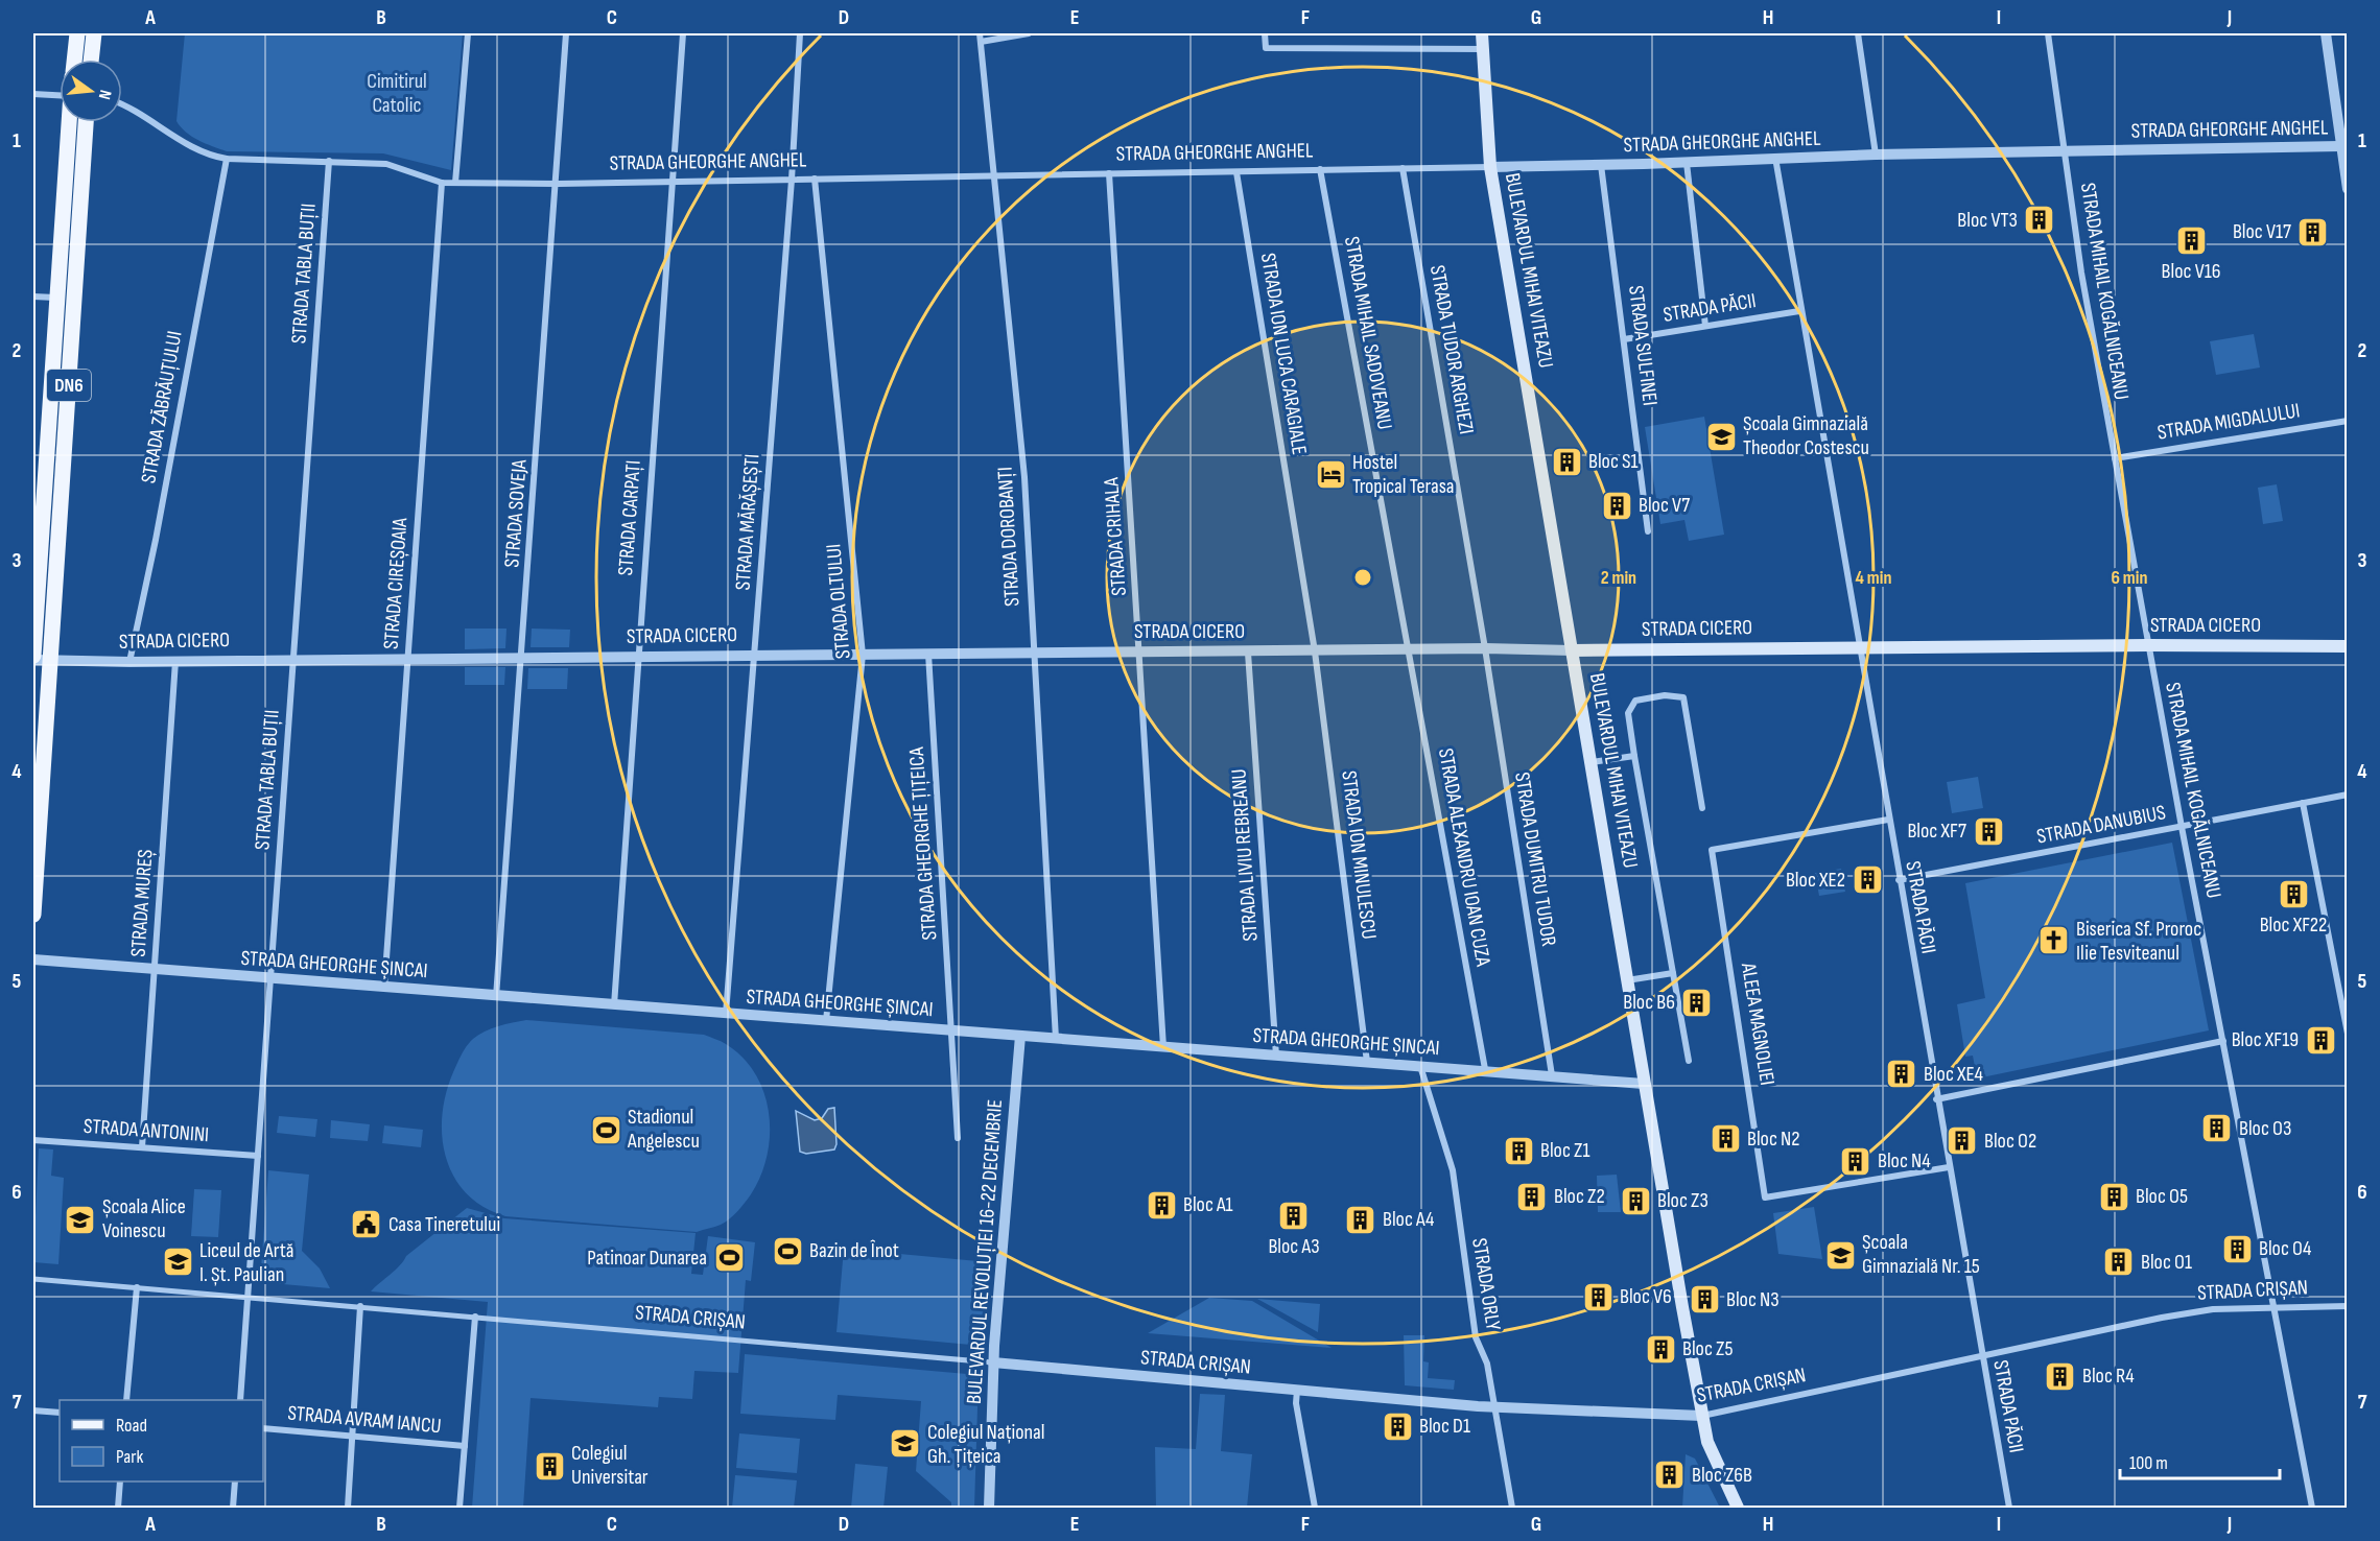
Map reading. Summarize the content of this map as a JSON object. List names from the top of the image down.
{
  "streets": {
    "main road": ["BULEVARDUL MIHAI VITEAZU", "DN6", "STRADA CICERO"],
    "street": [
      "STRADA GHEORGHE ANGHEL",
      "STRADA TABLA BUȚII",
      "STRADA MIHAIL KOGĂLNICEANU",
      "STRADA PĂCII",
      "STRADA MIHAIL SADOVEANU",
      "STRADA SULFINEI",
      "STRADA TUDOR ARGHEZI",
      "STRADA ION LUCA CARAGIALE",
      "STRADA ZĂBRĂUȚULUI",
      "STRADA MIGDALULUI",
      "STRADA SOVEJA",
      "STRADA CARPAȚI",
      "STRADA MĂRĂȘEȘTI",
      "STRADA DOROBANȚI",
      "STRADA CRIHALA",
      "STRADA CIREȘOAIA",
      "STRADA OLTULUI",
      "STRADA DANUBIUS",
      "STRADA GHEORGHE ȚIȚEICA",
      "STRADA LIVIU REBREANU",
      "STRADA ION MINULESCU",
      "STRADA ALEXANDRU IOAN CUZA",
      "STRADA DUMITRU TUDOR",
      "STRADA MUREȘ",
      "STRADA GHEORGHE ȘINCAI",
      "ALEEA MAGNOLIEI",
      "STRADA ANTONINI",
      "BULEVARDUL REVOLUȚIEI 16-22 DECEMBRIE",
      "STRADA ORLY",
      "STRADA CRIȘAN",
      "STRADA AVRAM IANCU"
    ]
  },
  "crossings": [
    ["STRADA GHEORGHE ANGHEL", "BULEVARDUL MIHAI VITEAZU"],
    ["STRADA GHEORGHE ANGHEL", "STRADA TABLA BUȚII"],
    ["STRADA GHEORGHE ANGHEL", "STRADA MIHAIL KOGĂLNICEANU"],
    ["STRADA GHEORGHE ANGHEL", "STRADA PĂCII"],
    ["STRADA GHEORGHE ANGHEL", "STRADA MIHAIL SADOVEANU"],
    ["STRADA GHEORGHE ANGHEL", "STRADA SULFINEI"],
    ["STRADA GHEORGHE ANGHEL", "STRADA TUDOR ARGHEZI"],
    ["STRADA GHEORGHE ANGHEL", "STRADA ION LUCA CARAGIALE"],
    ["STRADA GHEORGHE ANGHEL", "STRADA ZĂBRĂUȚULUI"],
    ["STRADA GHEORGHE ANGHEL", "STRADA SOVEJA"],
    ["STRADA GHEORGHE ANGHEL", "STRADA CARPAȚI"],
    ["STRADA GHEORGHE ANGHEL", "STRADA MĂRĂȘEȘTI"],
    ["STRADA GHEORGHE ANGHEL", "STRADA DOROBANȚI"],
    ["STRADA GHEORGHE ANGHEL", "STRADA CRIHALA"],
    ["STRADA GHEORGHE ANGHEL", "STRADA CIREȘOAIA"],
    ["STRADA GHEORGHE ANGHEL", "STRADA OLTULUI"],
    ["BULEVARDUL MIHAI VITEAZU", "STRADA CICERO"],
    ["BULEVARDUL MIHAI VITEAZU", "STRADA GHEORGHE ȘINCAI"],
    ["BULEVARDUL MIHAI VITEAZU", "STRADA CRIȘAN"],
    ["STRADA TABLA BUȚII", "STRADA CICERO"],
    ["STRADA TABLA BUȚII", "STRADA GHEORGHE ȘINCAI"],
    ["STRADA TABLA BUȚII", "STRADA ANTONINI"],
    ["STRADA TABLA BUȚII", "STRADA CRIȘAN"],
    ["STRADA MIHAIL KOGĂLNICEANU", "STRADA MIGDALULUI"],
    ["STRADA MIHAIL KOGĂLNICEANU", "STRADA CICERO"],
    ["STRADA MIHAIL KOGĂLNICEANU", "STRADA DANUBIUS"],
    ["STRADA MIHAIL KOGĂLNICEANU", "STRADA CRIȘAN"],
    ["STRADA PĂCII", "STRADA SULFINEI"],
    ["STRADA PĂCII", "STRADA CICERO"],
    ["STRADA PĂCII", "STRADA DANUBIUS"],
    ["STRADA PĂCII", "ALEEA MAGNOLIEI"],
    ["STRADA PĂCII", "STRADA CRIȘAN"],
    ["STRADA MIHAIL SADOVEANU", "STRADA CICERO"],
    ["STRADA MIHAIL SADOVEANU", "STRADA ALEXANDRU IOAN CUZA"],
    ["STRADA TUDOR ARGHEZI", "STRADA CICERO"],
    ["STRADA TUDOR ARGHEZI", "STRADA DUMITRU TUDOR"],
    ["STRADA ION LUCA CARAGIALE", "STRADA CICERO"],
    ["STRADA ION LUCA CARAGIALE", "STRADA ION MINULESCU"],
    ["DN6", "STRADA CICERO"],
    ["STRADA ZĂBRĂUȚULUI", "STRADA CICERO"],
    ["STRADA SOVEJA", "STRADA CICERO"],
    ["STRADA SOVEJA", "STRADA GHEORGHE ȘINCAI"],
    ["STRADA CARPAȚI", "STRADA CICERO"],
    ["STRADA CARPAȚI", "STRADA GHEORGHE ȘINCAI"],
    ["STRADA MĂRĂȘEȘTI", "STRADA CICERO"],
    ["STRADA MĂRĂȘEȘTI", "STRADA GHEORGHE ȘINCAI"],
    ["STRADA DOROBANȚI", "STRADA CICERO"],
    ["STRADA DOROBANȚI", "STRADA GHEORGHE ȘINCAI"],
    ["STRADA CRIHALA", "STRADA CICERO"],
    ["STRADA CRIHALA", "STRADA GHEORGHE ȘINCAI"],
    ["STRADA CIREȘOAIA", "STRADA CICERO"],
    ["STRADA CIREȘOAIA", "STRADA GHEORGHE ȘINCAI"],
    ["STRADA OLTULUI", "STRADA CICERO"],
    ["STRADA OLTULUI", "STRADA GHEORGHE ȘINCAI"],
    ["STRADA CICERO", "STRADA GHEORGHE ȚIȚEICA"],
    ["STRADA CICERO", "STRADA LIVIU REBREANU"],
    ["STRADA CICERO", "STRADA ION MINULESCU"],
    ["STRADA CICERO", "STRADA ALEXANDRU IOAN CUZA"],
    ["STRADA CICERO", "STRADA DUMITRU TUDOR"],
    ["STRADA CICERO", "STRADA MUREȘ"],
    ["STRADA GHEORGHE ȚIȚEICA", "STRADA GHEORGHE ȘINCAI"],
    ["STRADA LIVIU REBREANU", "STRADA GHEORGHE ȘINCAI"],
    ["STRADA ION MINULESCU", "STRADA GHEORGHE ȘINCAI"],
    ["STRADA ALEXANDRU IOAN CUZA", "STRADA GHEORGHE ȘINCAI"],
    ["STRADA DUMITRU TUDOR", "STRADA GHEORGHE ȘINCAI"],
    ["STRADA MUREȘ", "STRADA GHEORGHE ȘINCAI"],
    ["STRADA MUREȘ", "STRADA ANTONINI"],
    ["STRADA GHEORGHE ȘINCAI", "BULEVARDUL REVOLUȚIEI 16-22 DECEMBRIE"],
    ["STRADA GHEORGHE ȘINCAI", "STRADA ORLY"],
    ["BULEVARDUL REVOLUȚIEI 16-22 DECEMBRIE", "STRADA CRIȘAN"],
    ["STRADA ORLY", "STRADA CRIȘAN"]
  ],
  "parks": ["Cimitirul Catolic"],
  "places": {
    "building": [
      "Bloc VT3",
      "Bloc V17",
      "Bloc V16",
      "Bloc S1",
      "Bloc V7",
      "Bloc XF7",
      "Bloc XE2",
      "Bloc XF22",
      "Bloc B6",
      "Bloc XF19",
      "Bloc XE4",
      "Bloc O3",
      "Bloc N2",
      "Bloc O2",
      "Bloc Z1",
      "Bloc N4",
      "Bloc Z2",
      "Bloc O5",
      "Bloc Z3",
      "Bloc A1",
      "Bloc A3",
      "Bloc A4",
      "Bloc O4",
      "Bloc O1",
      "Bloc V6",
      "Bloc N3",
      "Bloc Z5",
      "Bloc R4",
      "Bloc D1",
      "Colegiul Universitar",
      "Bloc Z6B"
    ],
    "school or university": [
      "Școala Gimnazială Theodor Costescu",
      "Școala Alice Voinescu",
      "Școala Gimnazială Nr. 15",
      "Liceul de Artă I. Șt. Paulian",
      "Colegiul Național Gh. Țițeica"
    ],
    "hotel": ["Hostel Tropical Terasa"],
    "church": ["Biserica Sf. Proroc Ilie Tesviteanul"],
    "sports": ["Stadionul Angelescu", "Bazin de Înot", "Patinoar Dunarea"],
    "public building": ["Casa Tineretului"]
  },
  "legend": ["Road", "Park"],
  "scale_bar": "100 m",
  "north": "right",
  "grid": {
    "columns": [
      "A",
      "B",
      "C",
      "D",
      "E",
      "F",
      "G",
      "H",
      "I",
      "J"
    ],
    "rows": [
      "1",
      "2",
      "3",
      "4",
      "5",
      "6",
      "7"
    ]
  },
  "rings": ["2 min", "4 min", "6 min"]
}
